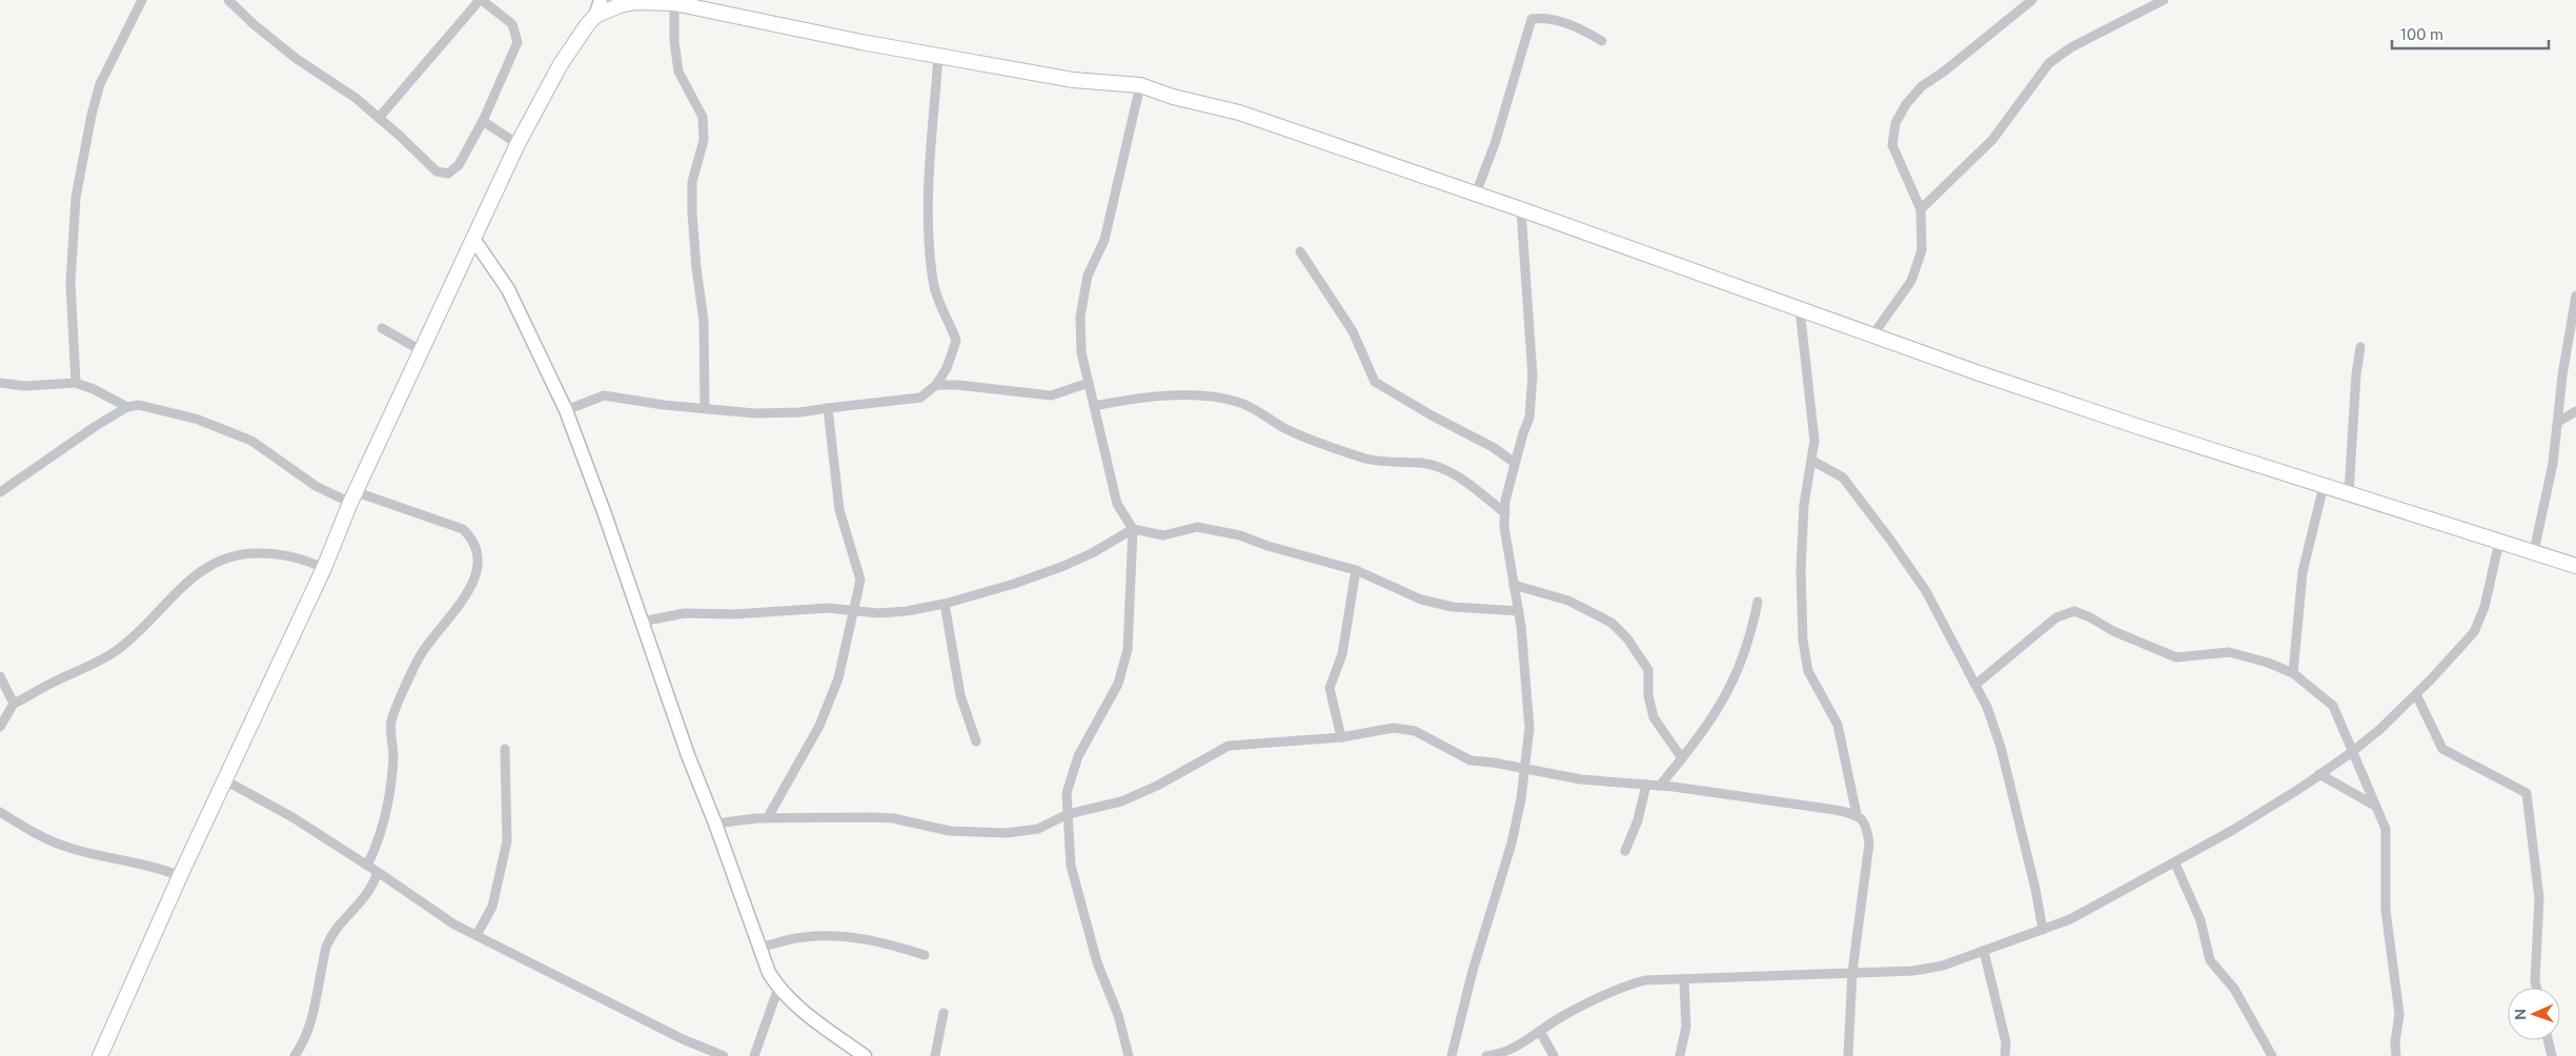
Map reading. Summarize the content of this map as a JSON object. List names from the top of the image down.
{
  "scale_bar": "100 m",
  "north": "left"
}
